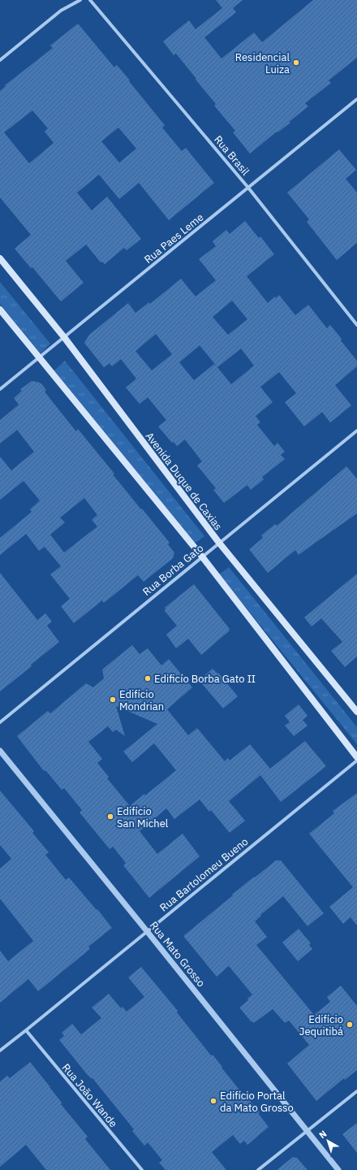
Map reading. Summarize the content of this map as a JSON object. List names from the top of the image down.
{
  "streets": {
    "main road": ["Avenida Duque de Caxias"],
    "street": [
      "Rua Brasil",
      "Rua Paes Leme",
      "Rua Borba Gato",
      "Rua Bartolomeu Bueno",
      "Rua Mato Grosso",
      "Rua João Wande"
    ]
  },
  "crossings": [
    ["Rua Brasil", "Rua Paes Leme"],
    ["Rua Paes Leme", "Avenida Duque de Caxias"],
    ["Avenida Duque de Caxias", "Rua Borba Gato"],
    ["Rua Bartolomeu Bueno", "Rua Mato Grosso"],
    ["Rua Bartolomeu Bueno", "Rua João Wande"]
  ],
  "places": [
    "Residencial Luiza",
    "Edificío Borba Gato II",
    "Edifício Mondrian",
    "Edifício San Michel",
    "Edifício Jequitibá",
    "Edifício Portal da Mato Grosso"
  ],
  "north": "top left"
}
